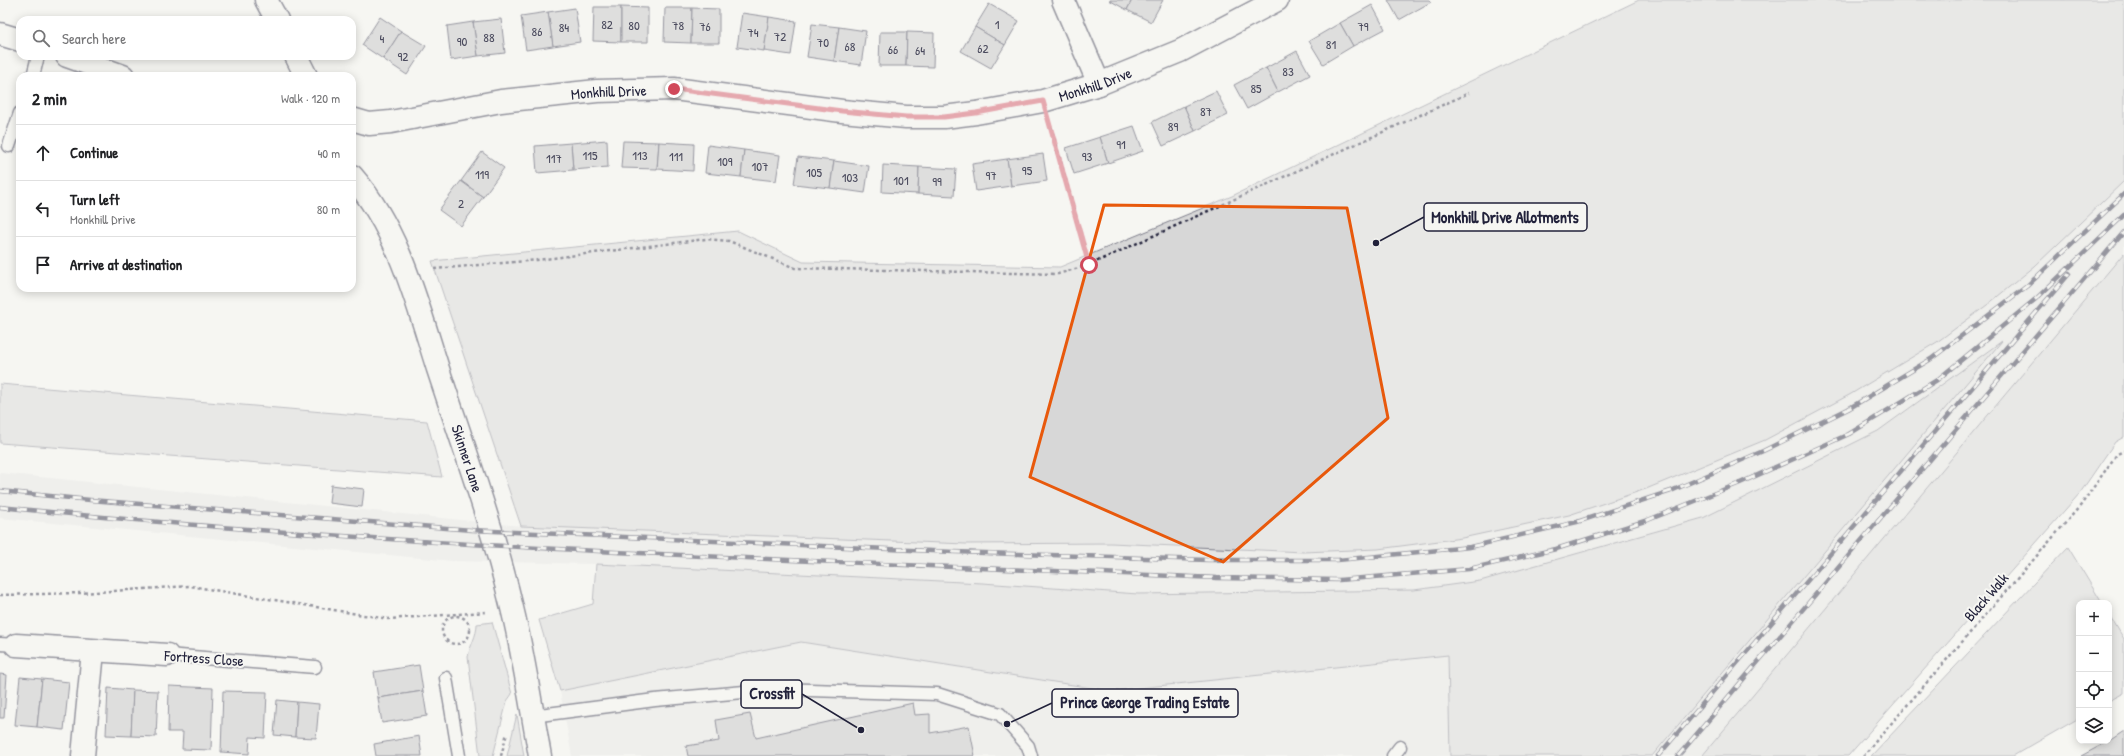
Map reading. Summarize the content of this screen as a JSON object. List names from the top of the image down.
{
  "streets": {
    "street": ["Monkhill Drive", "Skinner Lane", "Fortress Close"],
    "path": ["Black Walk"]
  },
  "places": ["Monkhill Drive Allotments", "Prince George Trading Estate", "Crossfit"],
  "house_numbers": [
    "82",
    "1",
    "80",
    "78",
    "76",
    "79",
    "84",
    "86",
    "74",
    "72",
    "88",
    "4",
    "90",
    "70",
    "81",
    "68",
    "62",
    "66",
    "64",
    "92",
    "83",
    "85",
    "87",
    "89",
    "91",
    "115",
    "113",
    "111",
    "93",
    "117",
    "109",
    "107",
    "95",
    "105",
    "119",
    "97",
    "103",
    "101",
    "99",
    "2"
  ],
  "page": {
    "search": "Search here",
    "heading": ["2 min", "Walk · 120 m"],
    "list": [
      ["Continue", "40 m"],
      ["Turn left", "Monkhill Drive", "80 m"],
      "Arrive at destination"
    ],
    "map_buttons": ["+", "−"]
  }
}
